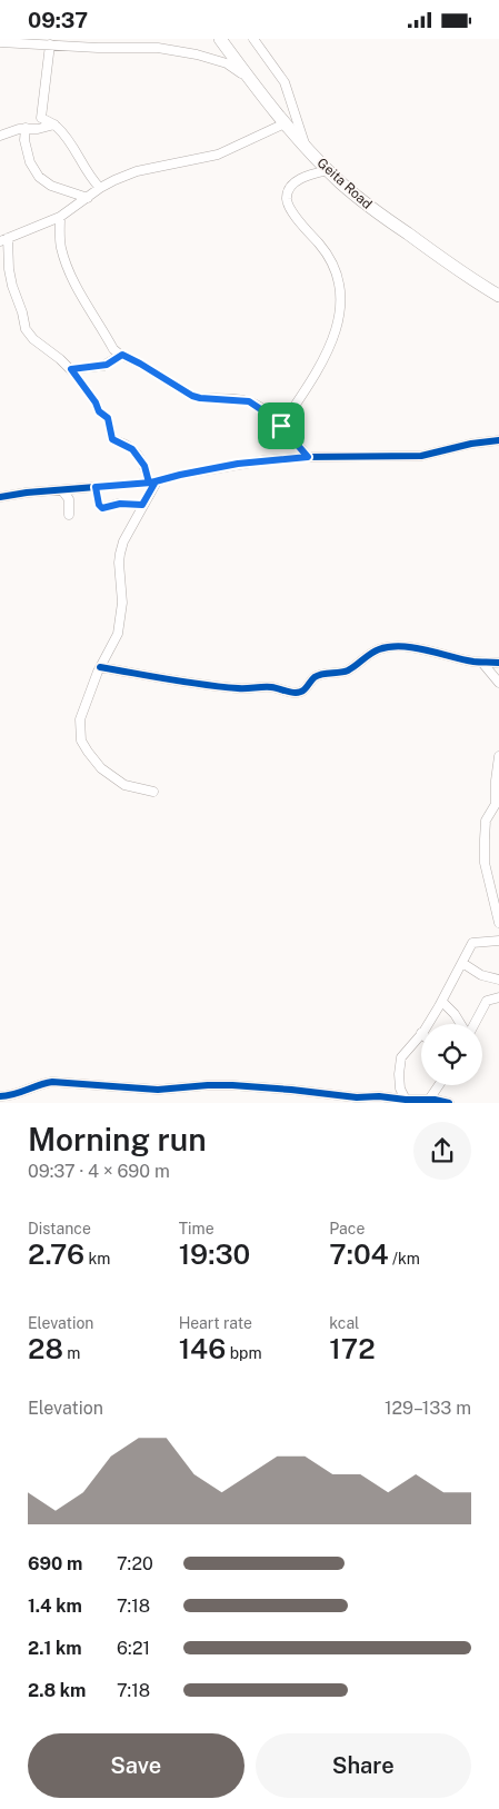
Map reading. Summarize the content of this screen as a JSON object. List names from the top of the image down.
{
  "streets": {
    "highway": ["Geita Road"]
  },
  "page": {
    "status": "09:37",
    "heading": ["Morning run", "09:37 · 4 × 690 m"],
    "stats": [
      ["Distance", "2.76 km"],
      ["Time", "19:30"],
      ["Pace", "7:04 /km"],
      ["Elevation", "28 m"],
      ["Heart rate", "146 bpm"],
      ["kcal", "172"]
    ],
    "chart": ["Elevation", "129–133 m"],
    "list": [
      {
        "name": "690 m",
        "note": "7:20"
      },
      {
        "name": "1.4 km",
        "note": "7:18"
      },
      {
        "name": "2.1 km",
        "note": "6:21"
      },
      {
        "name": "2.8 km",
        "note": "7:18"
      }
    ],
    "buttons": ["Save", "Share"]
  }
}
